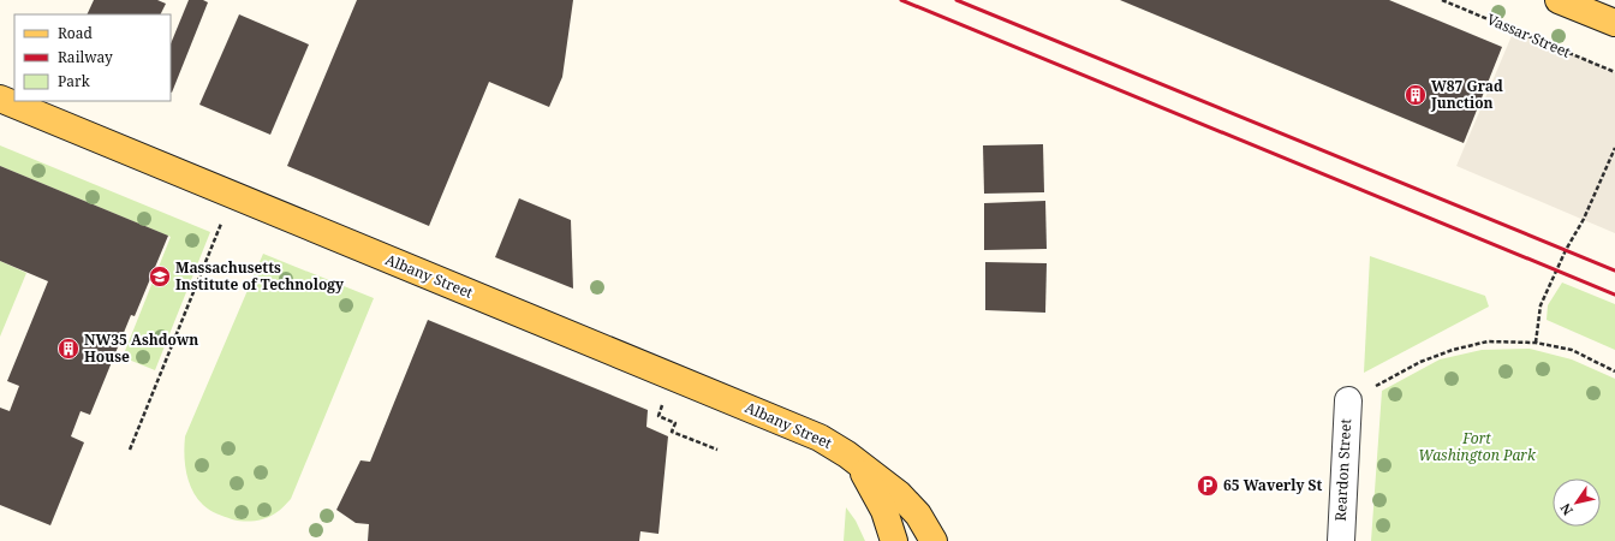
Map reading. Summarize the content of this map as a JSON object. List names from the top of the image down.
{
  "streets": {
    "main road": ["Albany Street"],
    "street": ["Reardon Street"],
    "path": ["Vassar Street"]
  },
  "parks": ["Fort Washington Park"],
  "places": {
    "building": ["W87 Grad Junction", "NW35 Ashdown House"],
    "school or university": ["Massachusetts Institute of Technology"],
    "parking": ["65 Waverly St"]
  },
  "legend": ["Road", "Railway", "Park"],
  "north": "bottom left"
}
